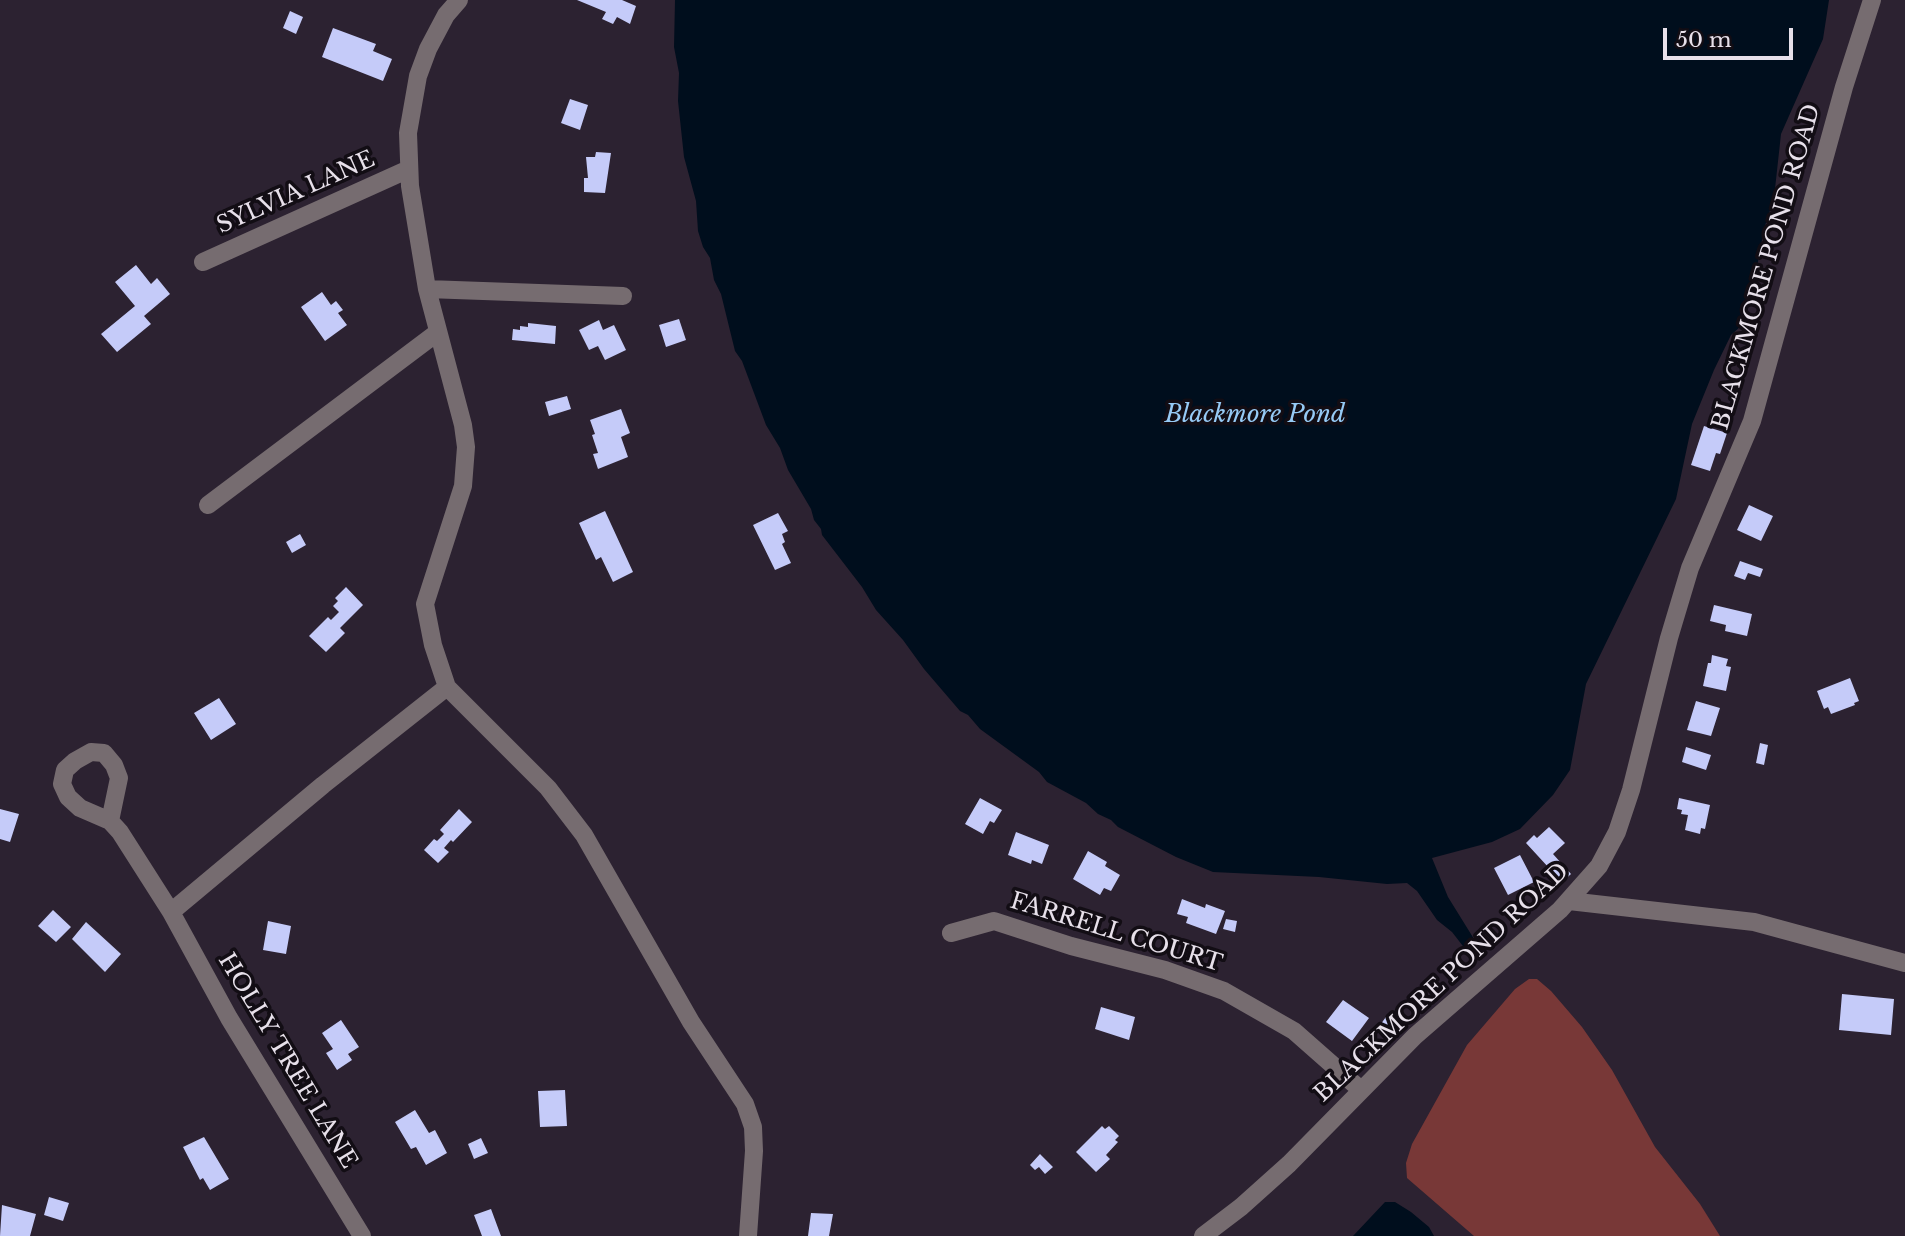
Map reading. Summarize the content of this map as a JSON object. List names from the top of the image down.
{
  "streets": {
    "street": [
      "SYLVIA LANE",
      "BLACKMORE POND ROAD",
      "FARRELL COURT",
      "HOLLY TREE LANE"
    ]
  },
  "crossings": [
    ["BLACKMORE POND ROAD", "FARRELL COURT"]
  ],
  "water": ["Blackmore Pond"],
  "scale_bar": "50 m"
}
